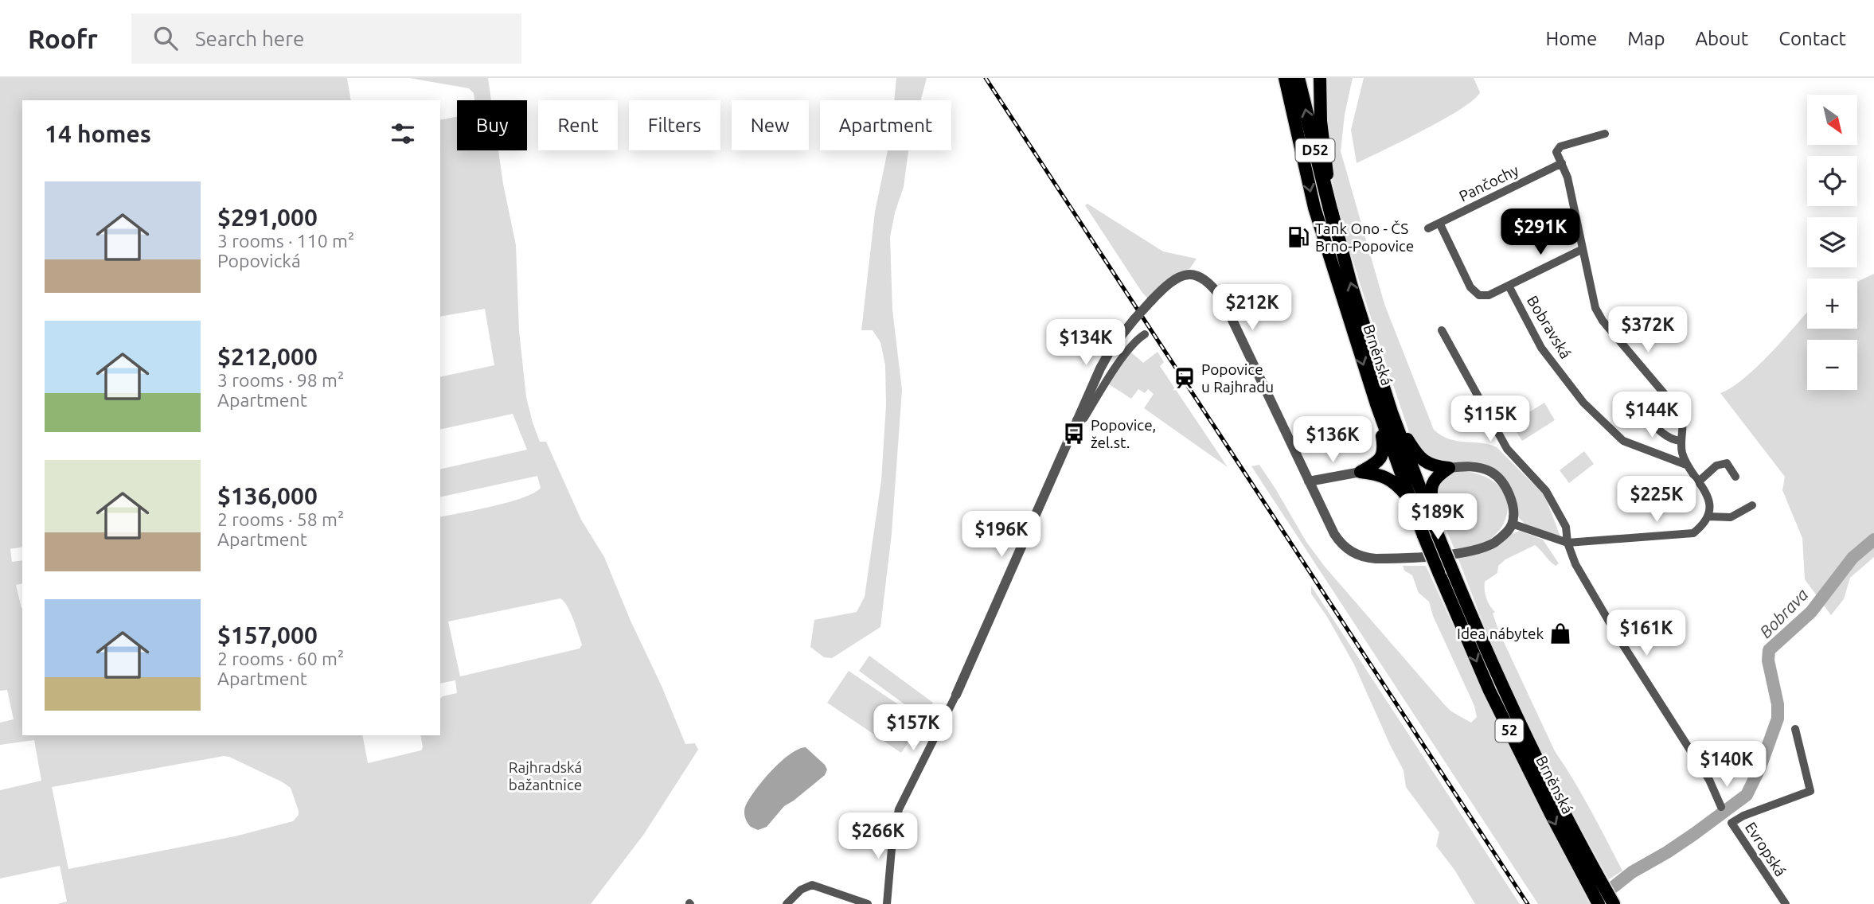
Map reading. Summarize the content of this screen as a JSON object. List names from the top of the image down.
{
  "streets": {
    "highway": ["D52", "Brněnská", "52"],
    "street": ["Pančochy", "Bobravská", "Evropská"]
  },
  "crossings": [
    ["D52", "Brněnská"],
    ["Pančochy", "Bobravská"]
  ],
  "water": ["Bobrava"],
  "parks": ["Rajhradská bažantnice"],
  "places": {
    "fuel station": ["Tank Ono - ČS Brno-Popovice"],
    "station": ["Popovice u Rajhradu"],
    "bus stop": ["Popovice, žel.st."],
    "shop": ["Idea nábytek"]
  },
  "north": "bottom right",
  "page": {
    "header": "Roofr",
    "search": "Search here",
    "nav": [
      "Home",
      "Map",
      "About",
      "Contact"
    ],
    "map_buttons": ["+", "−"],
    "chip": [
      "Buy",
      "Rent",
      "Filters",
      "New",
      "Apartment"
    ],
    "heading": "14 homes",
    "list": [
      {
        "name": "$291,000",
        "note": "3 rooms · 110 m² · Popovická"
      },
      {
        "name": "$212,000",
        "note": "3 rooms · 98 m² · Apartment"
      },
      {
        "name": "$136,000",
        "note": "2 rooms · 58 m² · Apartment"
      },
      {
        "name": "$157,000",
        "note": "2 rooms · 60 m² · Apartment"
      }
    ],
    "price": [
      "$291K",
      "$212K",
      "$372K",
      "$134K",
      "$144K",
      "$115K",
      "$136K",
      "$225K",
      "$189K",
      "$196K",
      "$161K",
      "$157K",
      "$140K",
      "$266K"
    ]
  }
}
